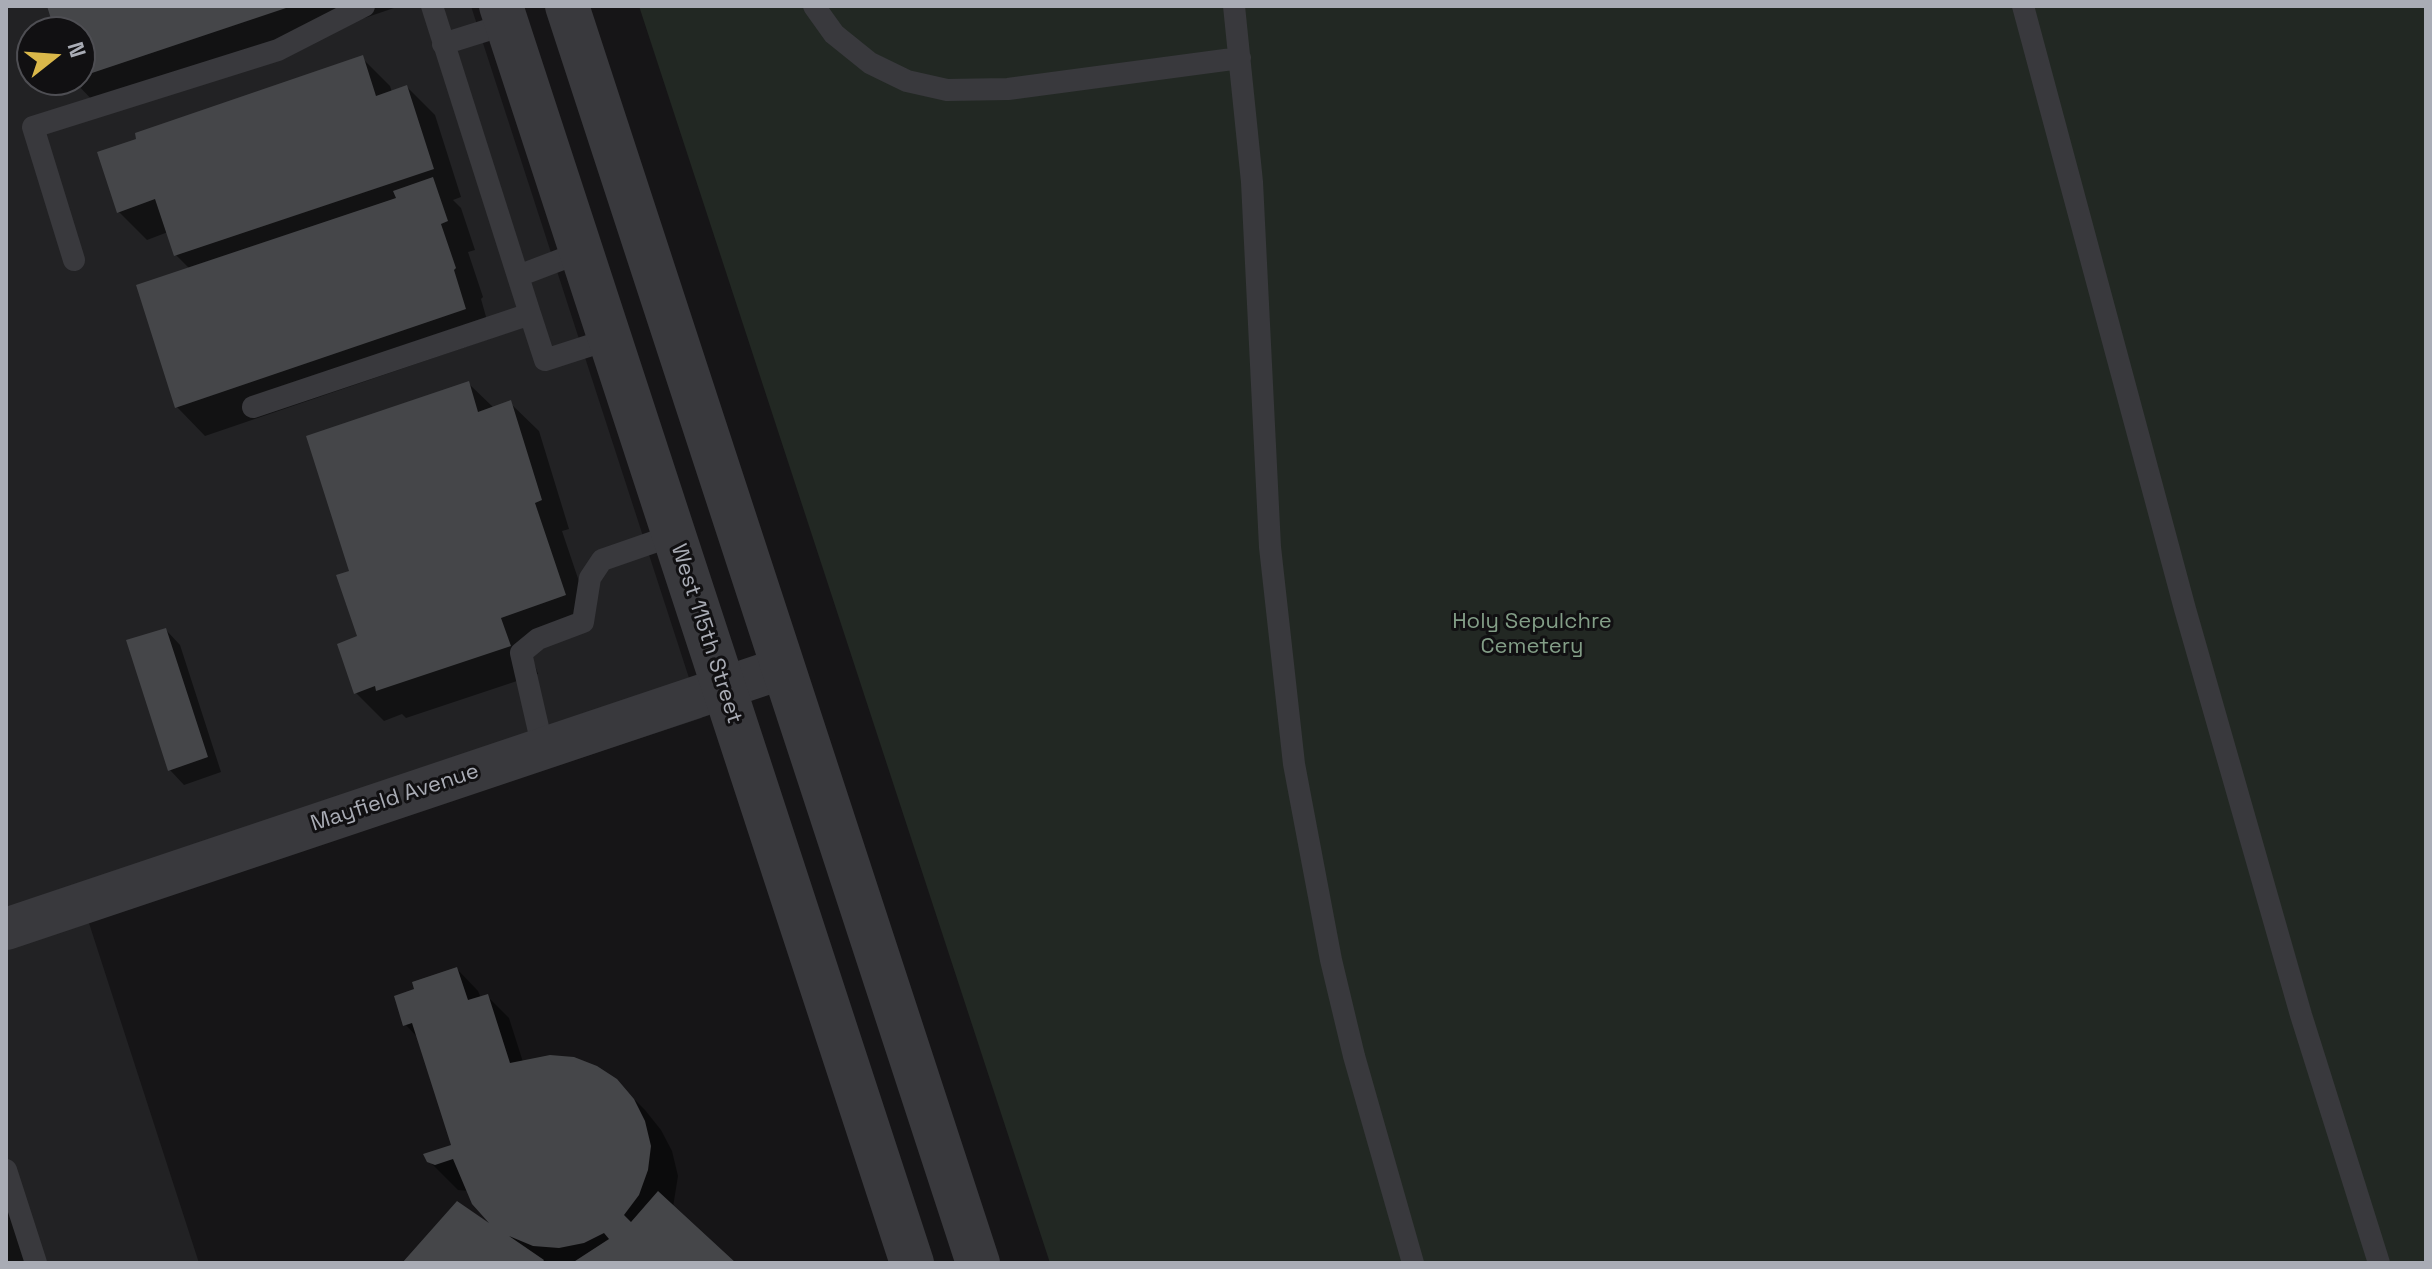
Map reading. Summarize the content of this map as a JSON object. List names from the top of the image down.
{
  "streets": {
    "street": ["West 115th Street", "Mayfield Avenue"]
  },
  "crossings": [
    ["West 115th Street", "Mayfield Avenue"]
  ],
  "parks": ["Holy Sepulchre Cemetery"],
  "north": "right"
}
